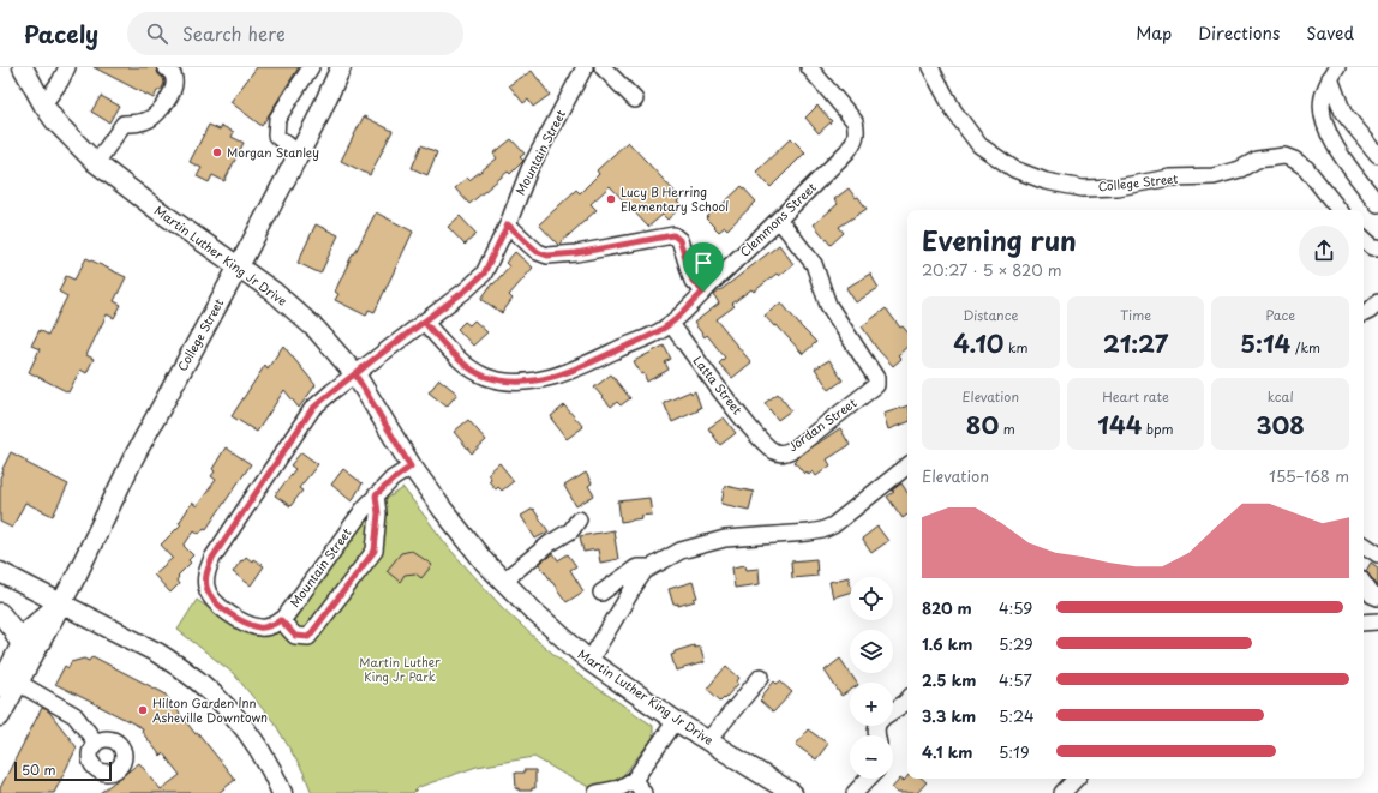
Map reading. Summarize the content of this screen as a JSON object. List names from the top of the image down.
{
  "streets": {
    "main road": ["College Street", "Martin Luther King Jr Drive"],
    "street": [
      "Mountain Street",
      "Clemmons Street",
      "Latta Street",
      "Jordan Street"
    ]
  },
  "crossings": [
    ["Mountain Street", "Clemmons Street"],
    ["Mountain Street", "Martin Luther King Jr Drive"],
    ["College Street", "Martin Luther King Jr Drive"],
    ["Clemmons Street", "Latta Street"],
    ["Clemmons Street", "Jordan Street"],
    ["Latta Street", "Jordan Street"]
  ],
  "parks": ["Martin Luther King Jr Park"],
  "places": ["Morgan Stanley", "Lucy B Herring Elementary School", "Hilton Garden Inn Asheville Downtown"],
  "scale_bar": "50 m",
  "page": {
    "header": "Pacely",
    "search": "Search here",
    "nav": ["Map", "Directions", "Saved"],
    "heading": ["Evening run", "20:27 · 5 × 820 m"],
    "stats": [
      ["Distance", "4.10 km"],
      ["Time", "21:27"],
      ["Pace", "5:14 /km"],
      ["Elevation", "80 m"],
      ["Heart rate", "144 bpm"],
      ["kcal", "308"]
    ],
    "chart": ["Elevation", "155–168 m"],
    "map_buttons": ["+", "−"],
    "list": [
      {
        "name": "820 m",
        "note": "4:59"
      },
      {
        "name": "1.6 km",
        "note": "5:29"
      },
      {
        "name": "2.5 km",
        "note": "4:57"
      },
      {
        "name": "3.3 km",
        "note": "5:24"
      },
      {
        "name": "4.1 km",
        "note": "5:19"
      }
    ],
    "scale": "50 m"
  }
}
